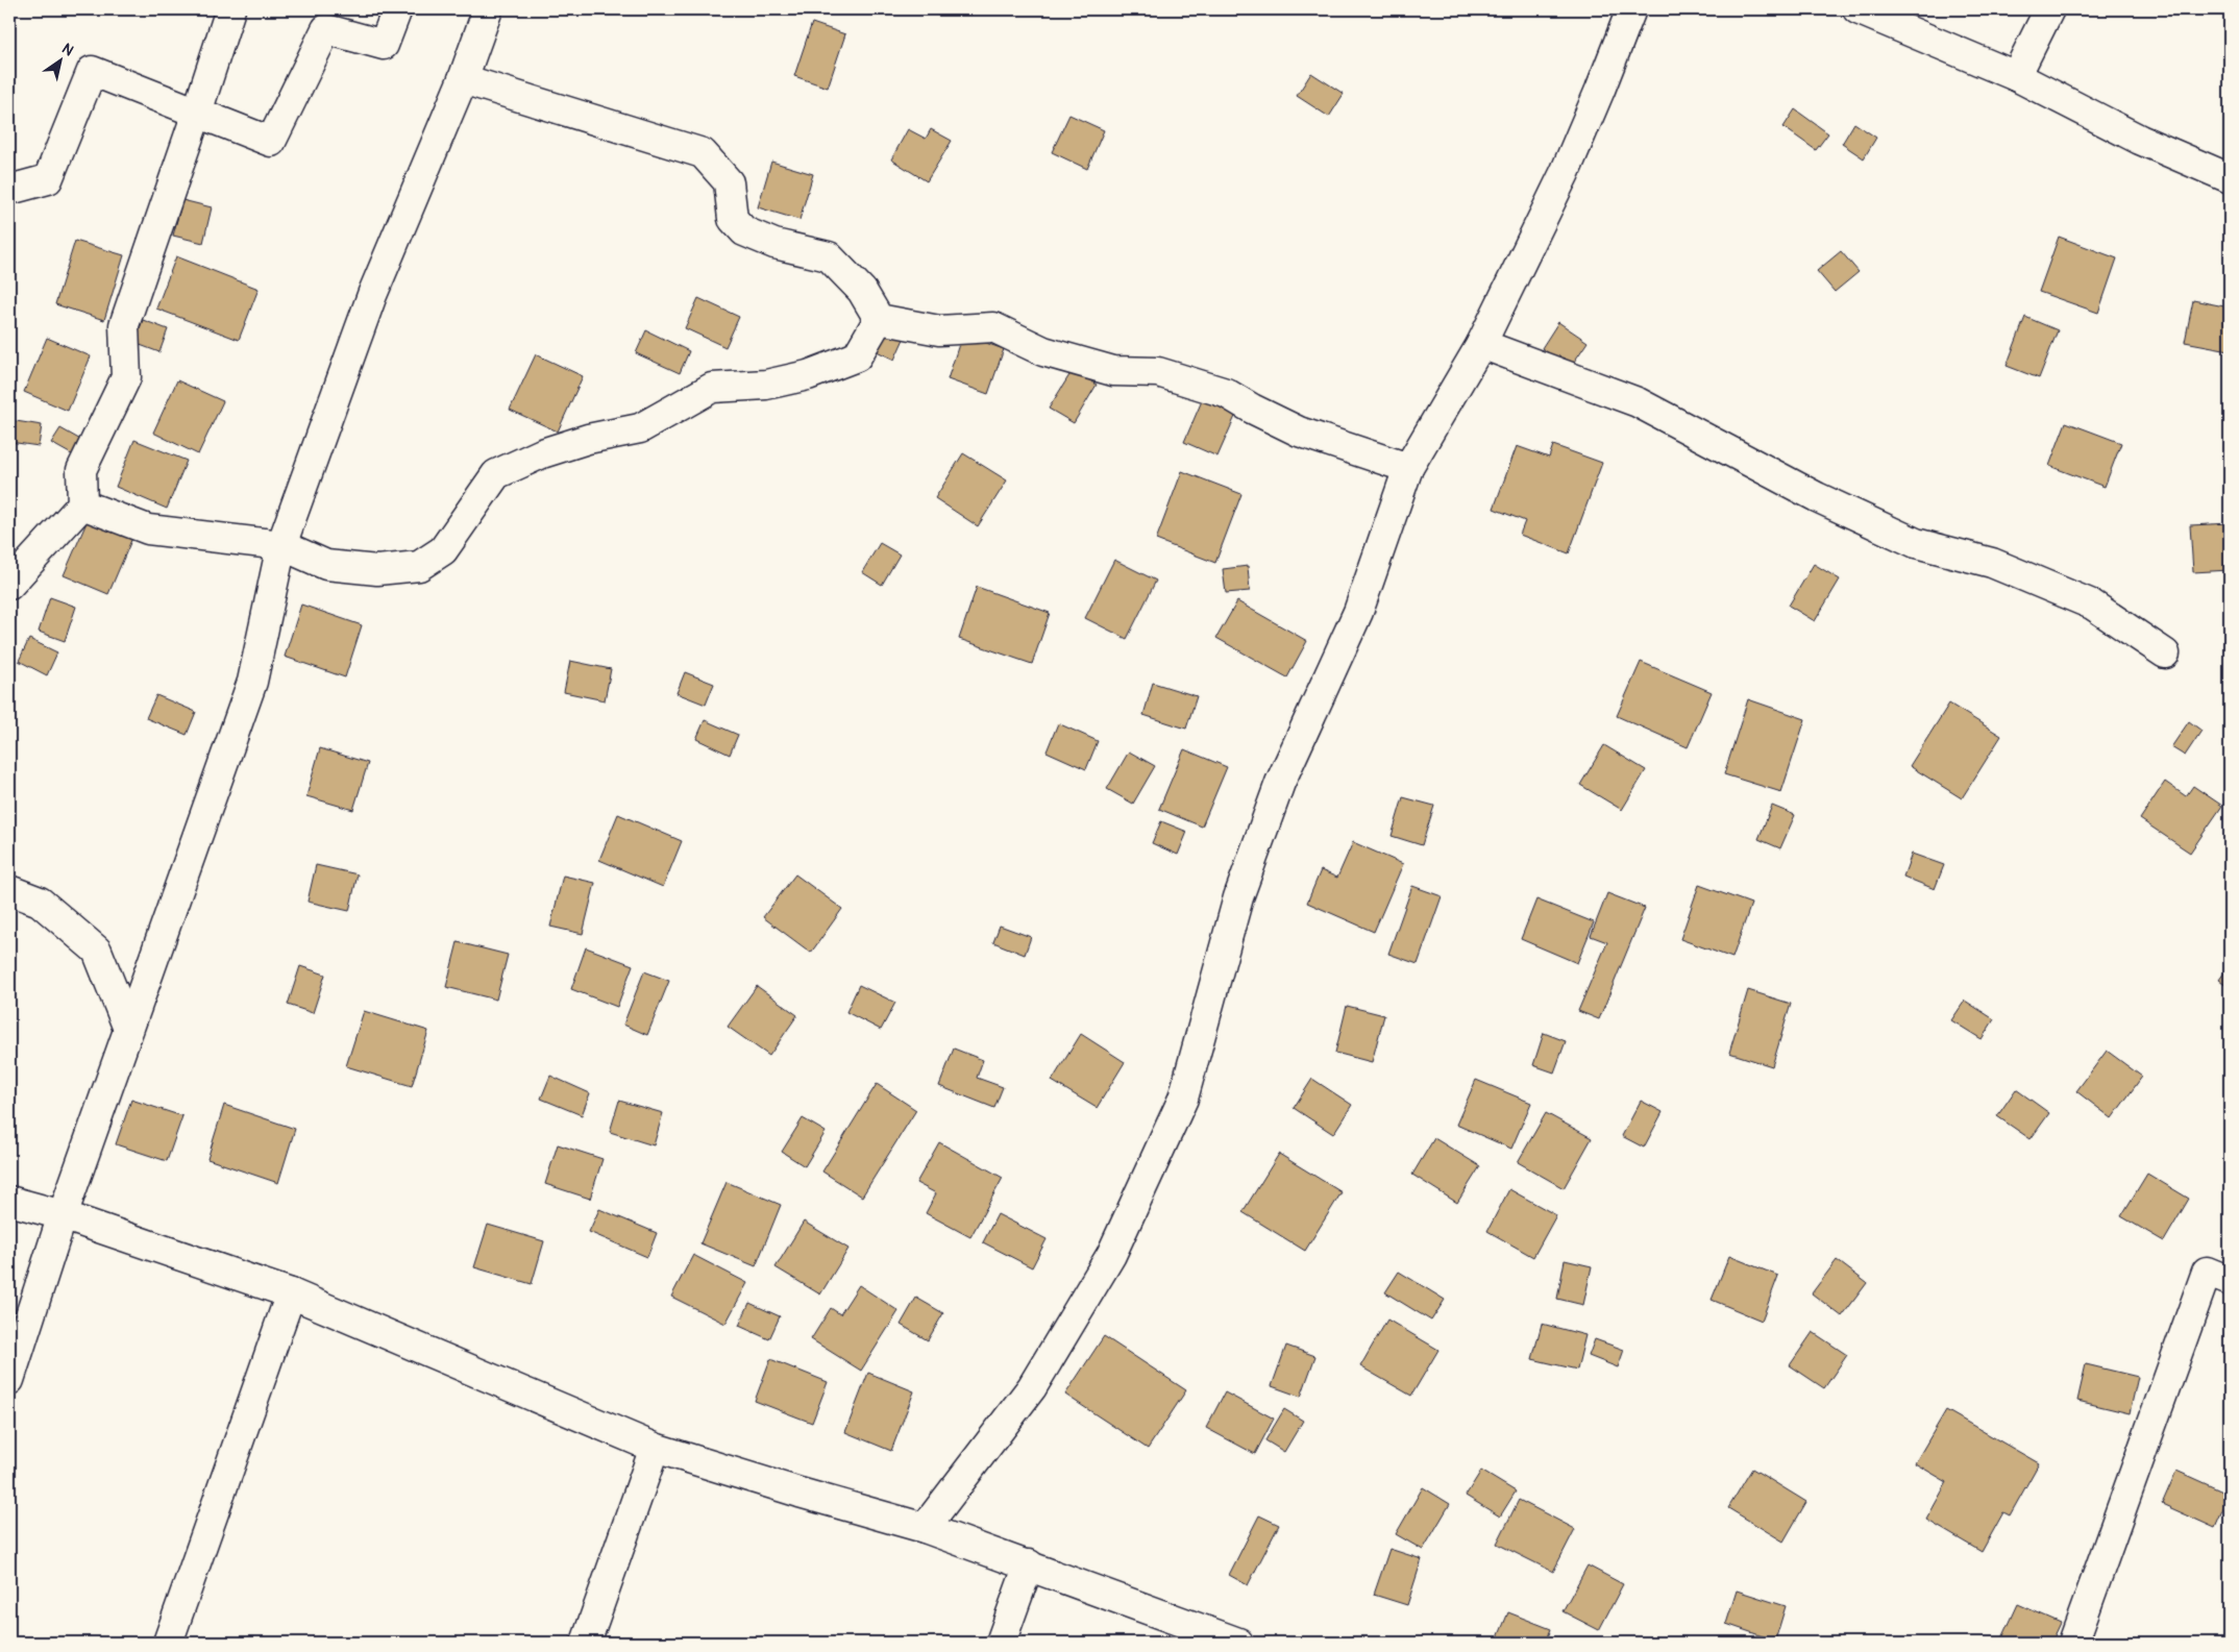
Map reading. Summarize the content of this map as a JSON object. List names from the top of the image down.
{
  "north": "top right"
}
